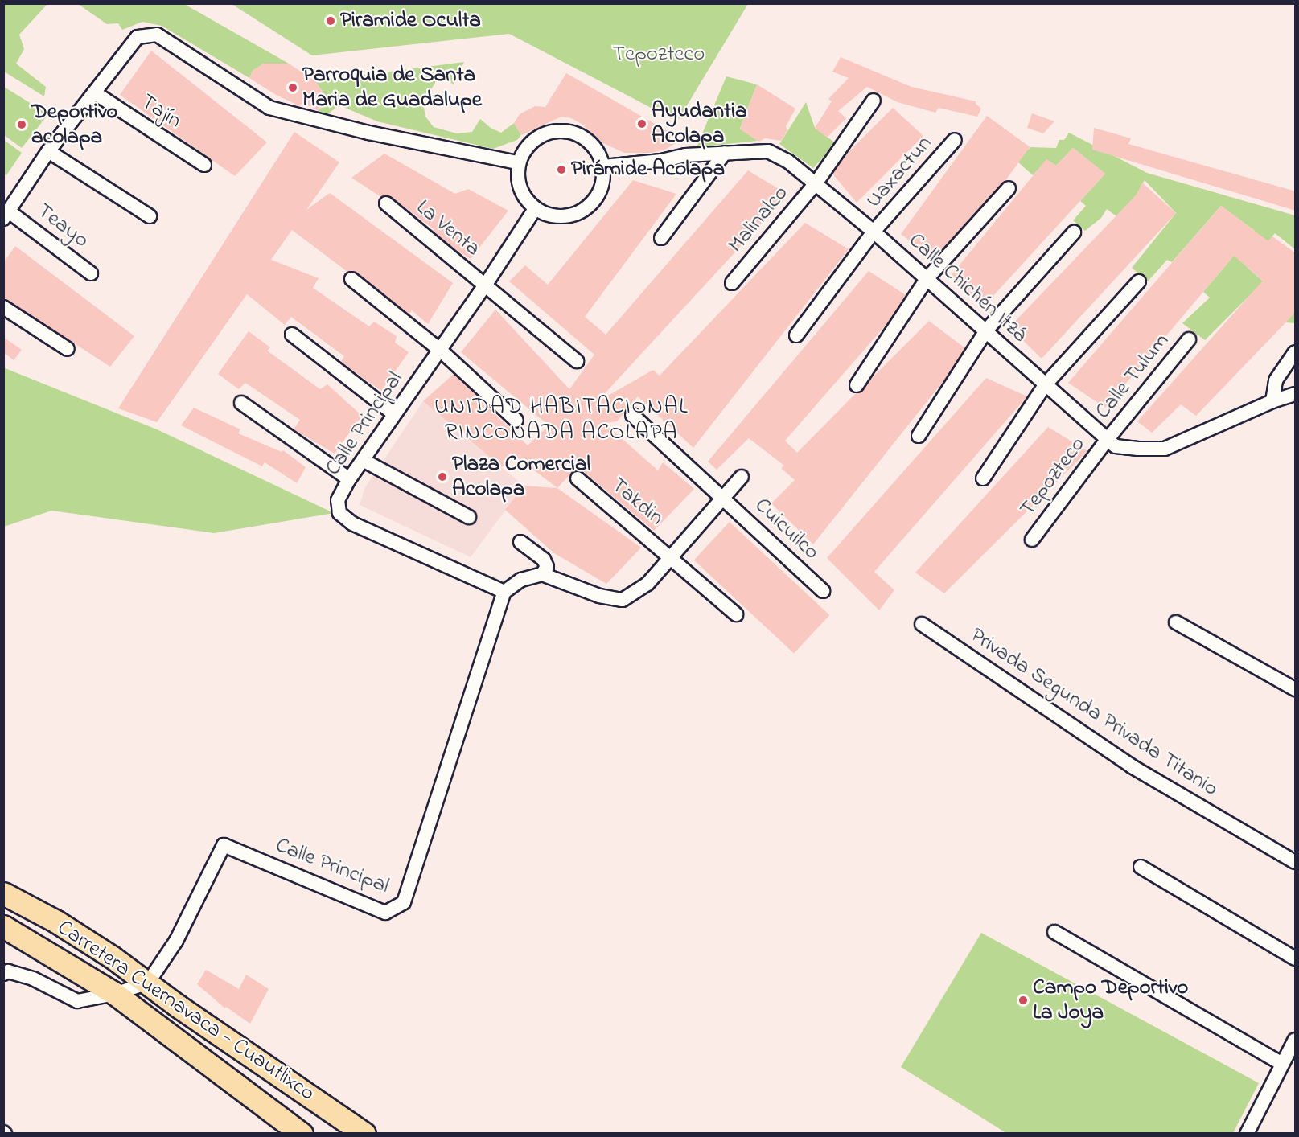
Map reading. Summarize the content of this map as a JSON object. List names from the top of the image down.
{
  "streets": {
    "main road": ["Carretera Cuernavaca - Cuautlixco"],
    "street": [
      "Tajín",
      "Uaxactun",
      "Malinalco",
      "Teayo",
      "La Venta",
      "Calle Chichén Itzá",
      "Calle Tulum",
      "Calle Principal",
      "Tepozteco",
      "Takdin",
      "Cuicuilco",
      "Privada Segunda Privada Titanio"
    ]
  },
  "crossings": [
    ["Uaxactun", "Calle Chichén Itzá"],
    ["Malinalco", "Calle Chichén Itzá"],
    ["La Venta", "Calle Principal"],
    ["Calle Chichén Itzá", "Calle Tulum"],
    ["Calle Chichén Itzá", "Calle Principal"],
    ["Calle Chichén Itzá", "Tepozteco"],
    ["Calle Tulum", "Tepozteco"],
    ["Calle Principal", "Carretera Cuernavaca - Cuautlixco"]
  ],
  "districts": ["UNIDAD HABITACIONAL RINCONADA ACOLAPA"],
  "parks": ["Tepozteco"],
  "places": [
    "Piramide Oculta",
    "Parroquia de Santa Maria de Guadalupe",
    "Ayudantia Acolapa",
    "Deportivo acolapa",
    "Pirámide Acolapa",
    "Plaza Comercial Acolapa",
    "Campo Deportivo La Joya"
  ]
}
